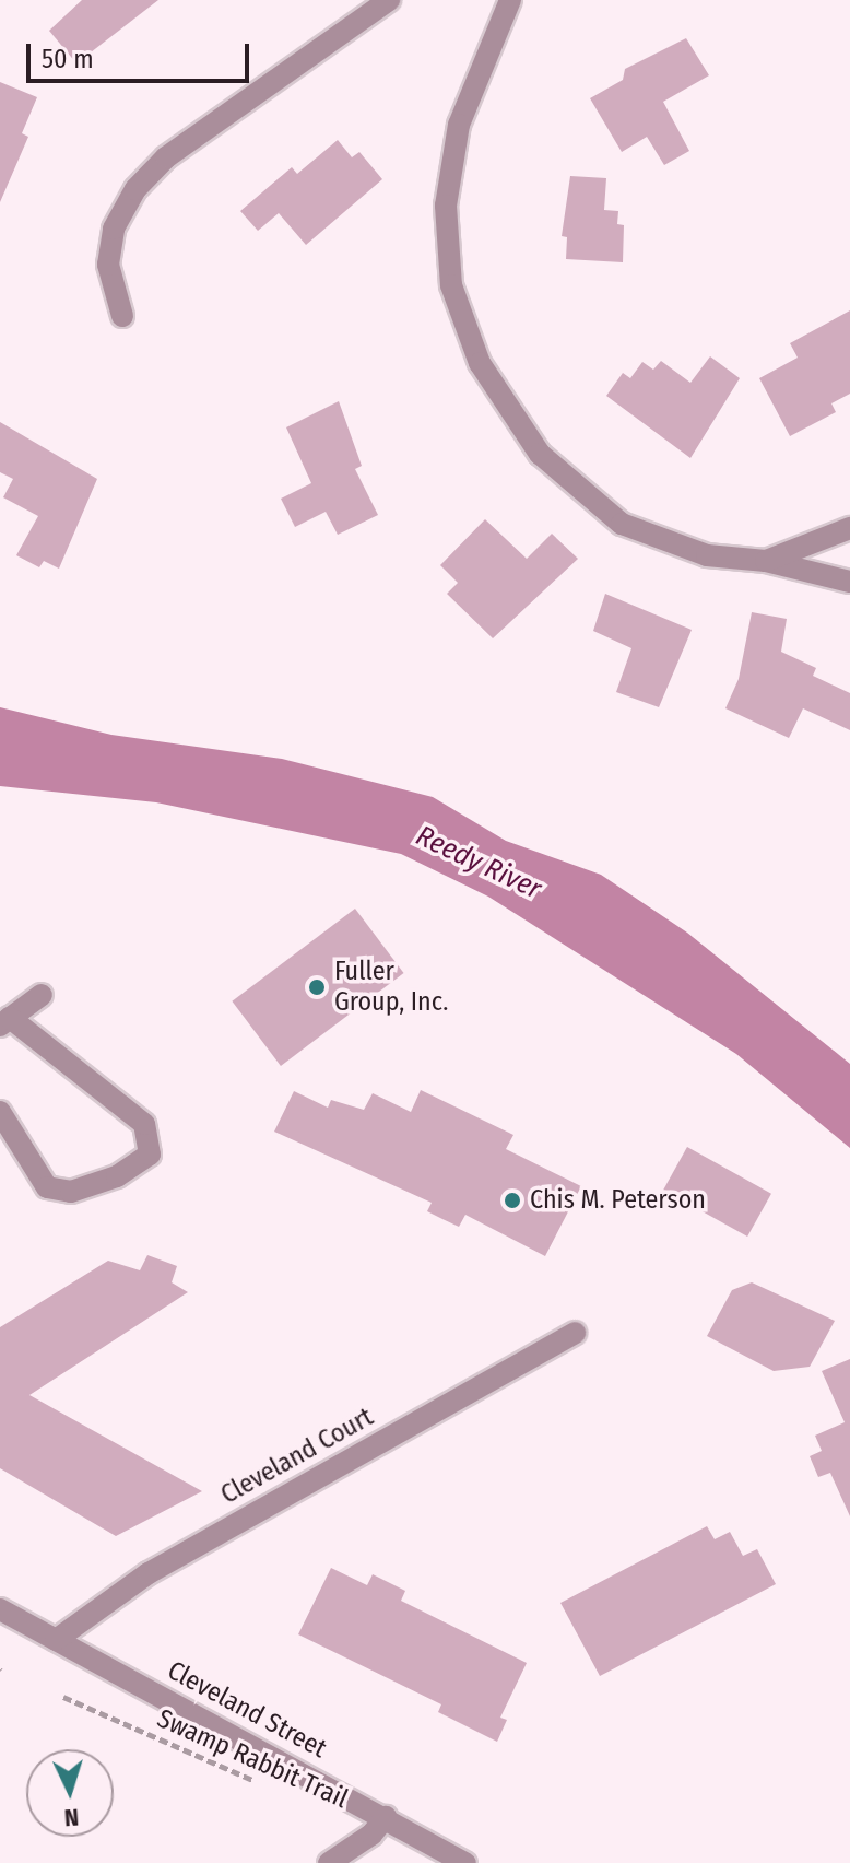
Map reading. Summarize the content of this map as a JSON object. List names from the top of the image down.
{
  "streets": {
    "street": ["Cleveland Court", "Cleveland Street"],
    "path": ["Swamp Rabbit Trail"]
  },
  "crossings": [
    ["Cleveland Court", "Cleveland Street"]
  ],
  "water": ["Reedy River"],
  "places": ["Fuller Group, Inc.", "Chis M. Peterson"],
  "scale_bar": "50 m",
  "north": "bottom"
}
